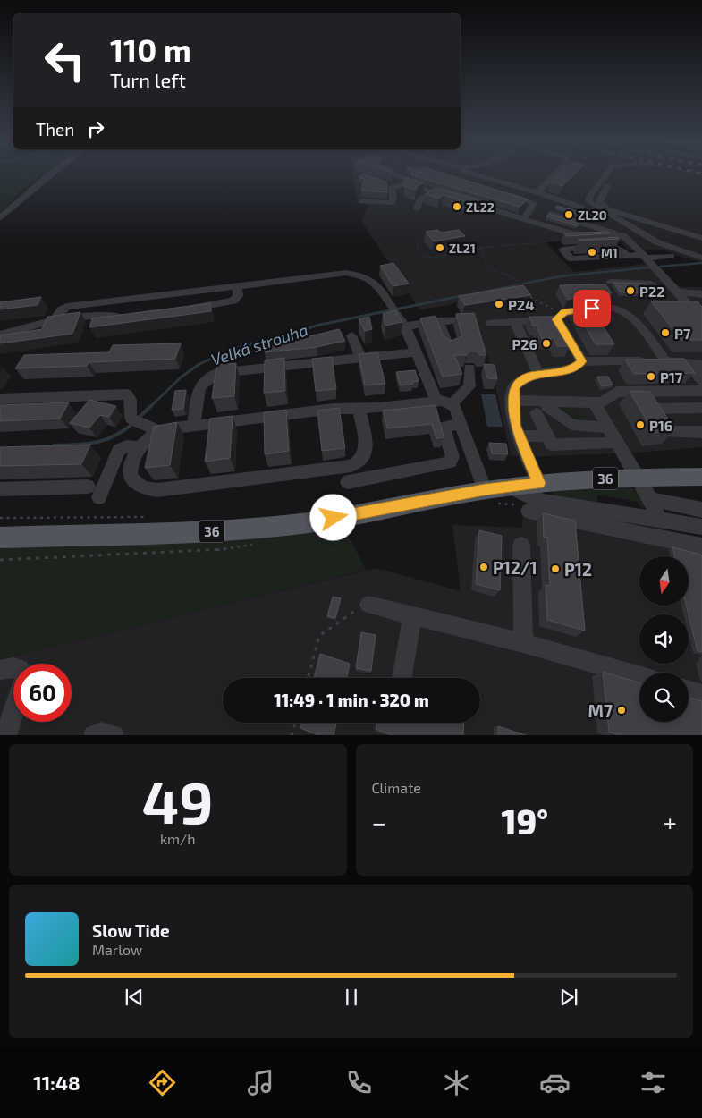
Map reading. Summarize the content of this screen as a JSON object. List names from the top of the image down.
{
  "streets": {
    "main road": ["36"]
  },
  "water": ["Velká strouha"],
  "places": [
    "ZL22",
    "ZL20",
    "ZL21",
    "M1",
    "P22",
    "P24",
    "P7",
    "P26",
    "P17",
    "P16",
    "P12/1",
    "P12",
    "M7"
  ],
  "north": "bottom",
  "page": {
    "turn": ["110 m", "Turn left"],
    "then": "Then",
    "limit": "60",
    "trip": "11:49 · 1 min · 320 m",
    "tile": [
      ["49", "km/h"],
      "Climate"
    ],
    "heat": ["−", "19°", "+"],
    "song": ["Slow Tide", "Marlow"],
    "tabs": "11:48"
  }
}
